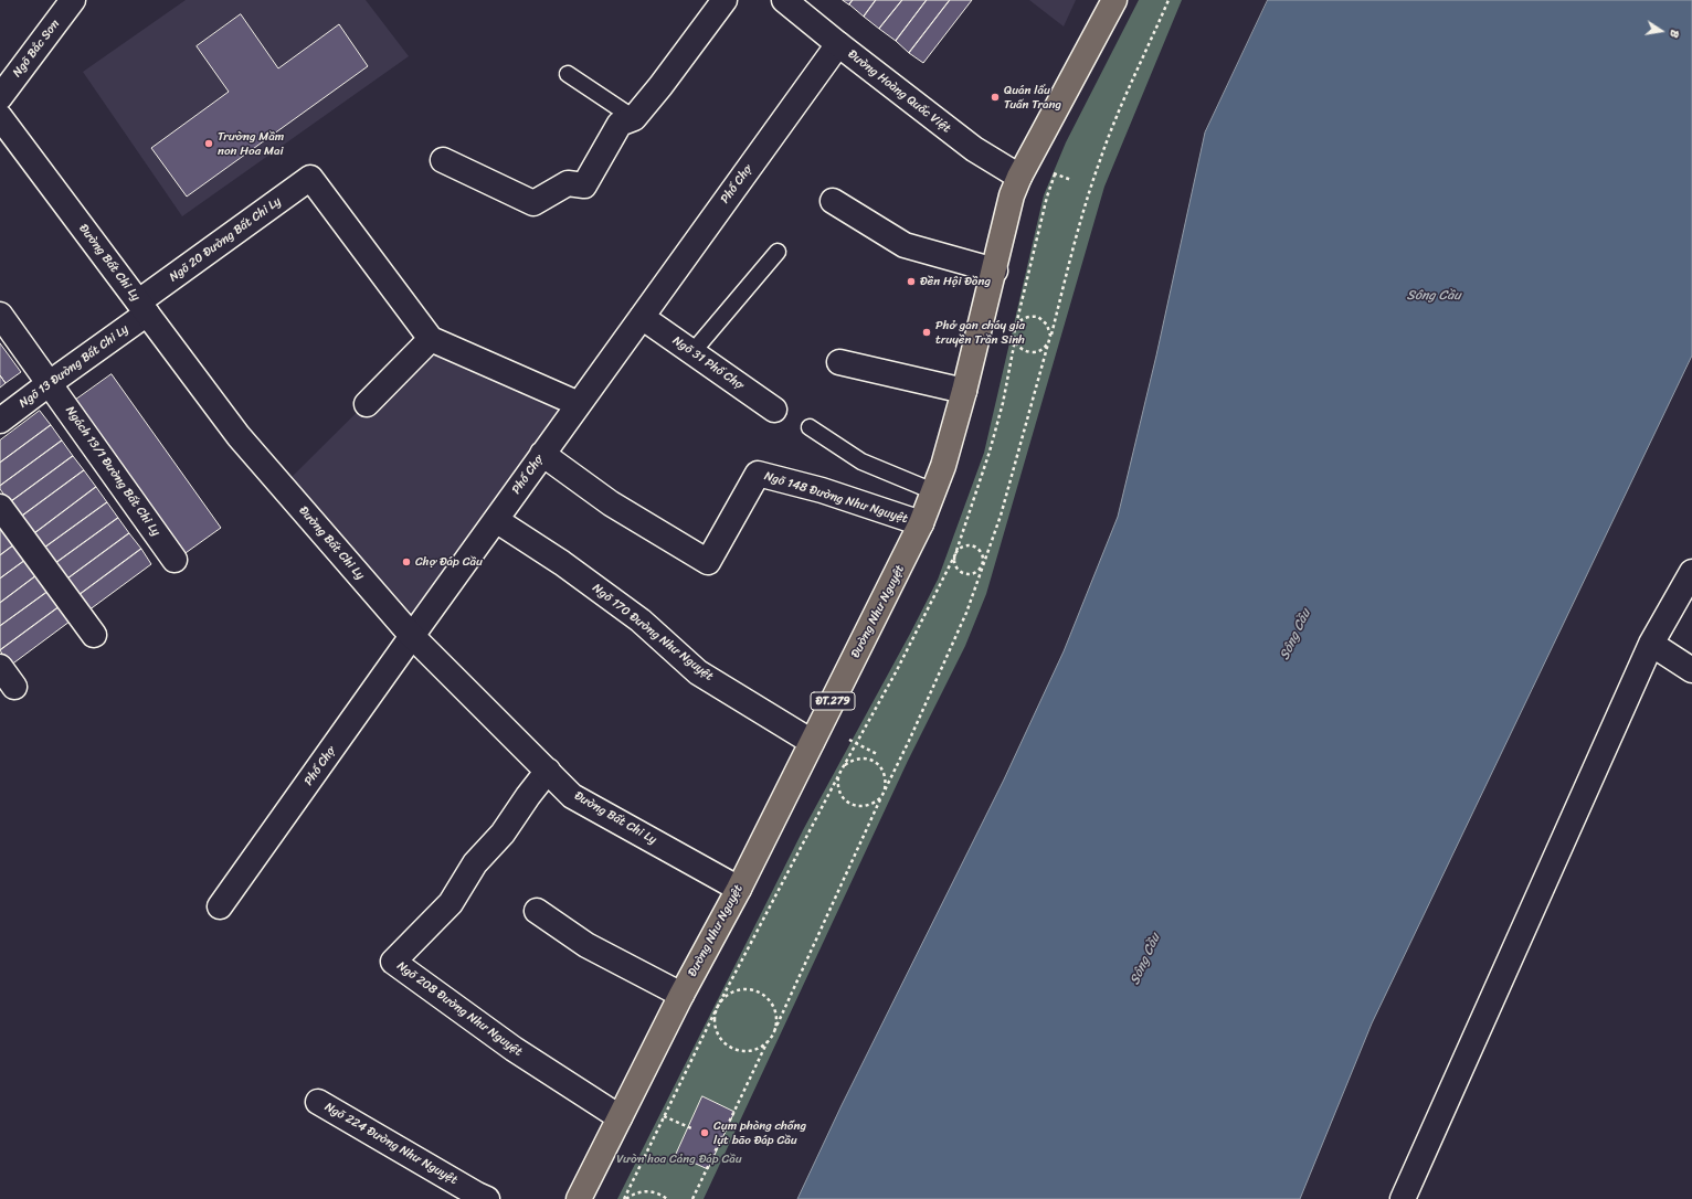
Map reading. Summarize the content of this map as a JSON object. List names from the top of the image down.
{
  "streets": {
    "main road": ["Đường Như Nguyệt", "ĐT.279"],
    "street": [
      "Ngõ Bắc Sơn",
      "Đường Hoàng Quốc Việt",
      "Phố Chợ",
      "Ngõ 20 Đường Bất Chi Ly",
      "Đường Bất Chi Ly",
      "Ngõ 31 Phố Chợ",
      "Ngõ 13 Đường Bất Chi Ly",
      "Ngách 13/1 Đường Bất Chi Ly",
      "Ngõ 148 Đường Như Nguyệt",
      "Ngõ 170 Đường Như Nguyệt",
      "Ngõ 208 Đường Như Nguyệt",
      "Ngõ 224 Đường Như Nguyệt"
    ]
  },
  "crossings": [
    ["Đường Hoàng Quốc Việt", "Phố Chợ"],
    ["Đường Hoàng Quốc Việt", "Đường Như Nguyệt"],
    ["Phố Chợ", "Đường Bất Chi Ly"],
    ["Phố Chợ", "Ngõ 31 Phố Chợ"],
    ["Phố Chợ", "Ngõ 148 Đường Như Nguyệt"],
    ["Phố Chợ", "Ngõ 170 Đường Như Nguyệt"],
    ["Ngõ 20 Đường Bất Chi Ly", "Đường Bất Chi Ly"],
    ["Ngõ 20 Đường Bất Chi Ly", "Ngõ 13 Đường Bất Chi Ly"],
    ["Đường Bất Chi Ly", "Ngõ 13 Đường Bất Chi Ly"],
    ["Đường Bất Chi Ly", "Đường Như Nguyệt"],
    ["Đường Bất Chi Ly", "Ngõ 208 Đường Như Nguyệt"],
    ["Ngõ 13 Đường Bất Chi Ly", "Ngách 13/1 Đường Bất Chi Ly"],
    ["Ngõ 148 Đường Như Nguyệt", "Đường Như Nguyệt"],
    ["Đường Như Nguyệt", "Ngõ 170 Đường Như Nguyệt"],
    ["Đường Như Nguyệt", "Ngõ 208 Đường Như Nguyệt"]
  ],
  "water": ["Sông Cầu"],
  "parks": ["Vườn hoa Cảng Đáp Cầu"],
  "places": [
    "Quán lẩu Tuấn Trang",
    "Trường Mầm non Hoa Mai",
    "Đền Hội Đồng",
    "Phở gan cháy gia truyền Trần Sinh",
    "Chợ Đáp Cầu",
    "Cụm phòng chống lụt bão Đáp Cầu"
  ],
  "north": "right"
}
